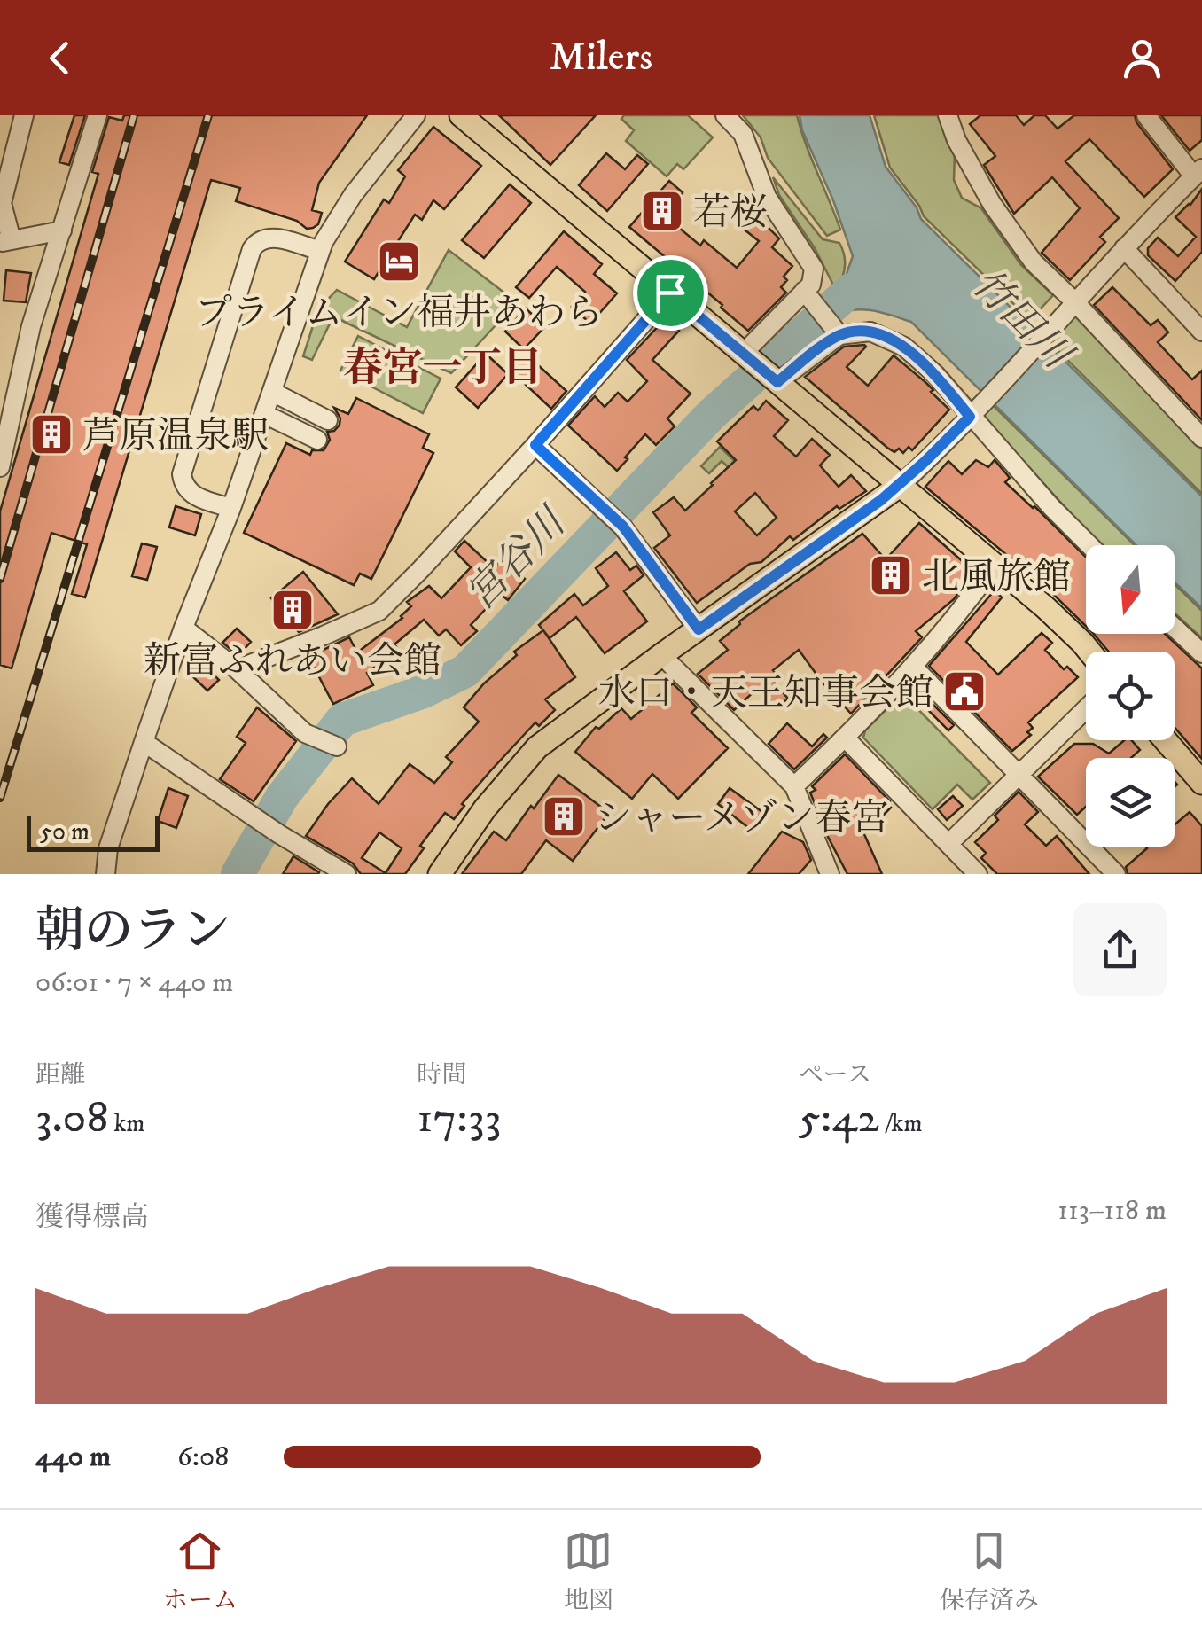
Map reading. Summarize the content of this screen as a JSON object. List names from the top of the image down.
{
  "districts": ["春宮一丁目"],
  "water": ["竹田川", "宮谷川"],
  "places": {
    "building": [
      "若桜",
      "芦原温泉駅",
      "北風旅館",
      "新富ふれあい会館",
      "シャーメゾン春宮"
    ],
    "hotel": ["プライムイン福井あわら"],
    "public building": ["水口・天王知事会館"]
  },
  "scale_bar": "50 m",
  "north": "bottom",
  "page": {
    "header": "Milers",
    "scale": "50 m",
    "heading": ["朝のラン", "06:01 · 7 × 440 m"],
    "stats": [
      ["距離", "3.08 km"],
      ["時間", "17:33"],
      ["ペース", "5:42 /km"]
    ],
    "chart": ["獲得標高", "113–118 m"],
    "list": [
      {
        "name": "440 m",
        "note": "6:08"
      }
    ],
    "tabs": ["ホーム", "地図", "保存済み"]
  }
}
